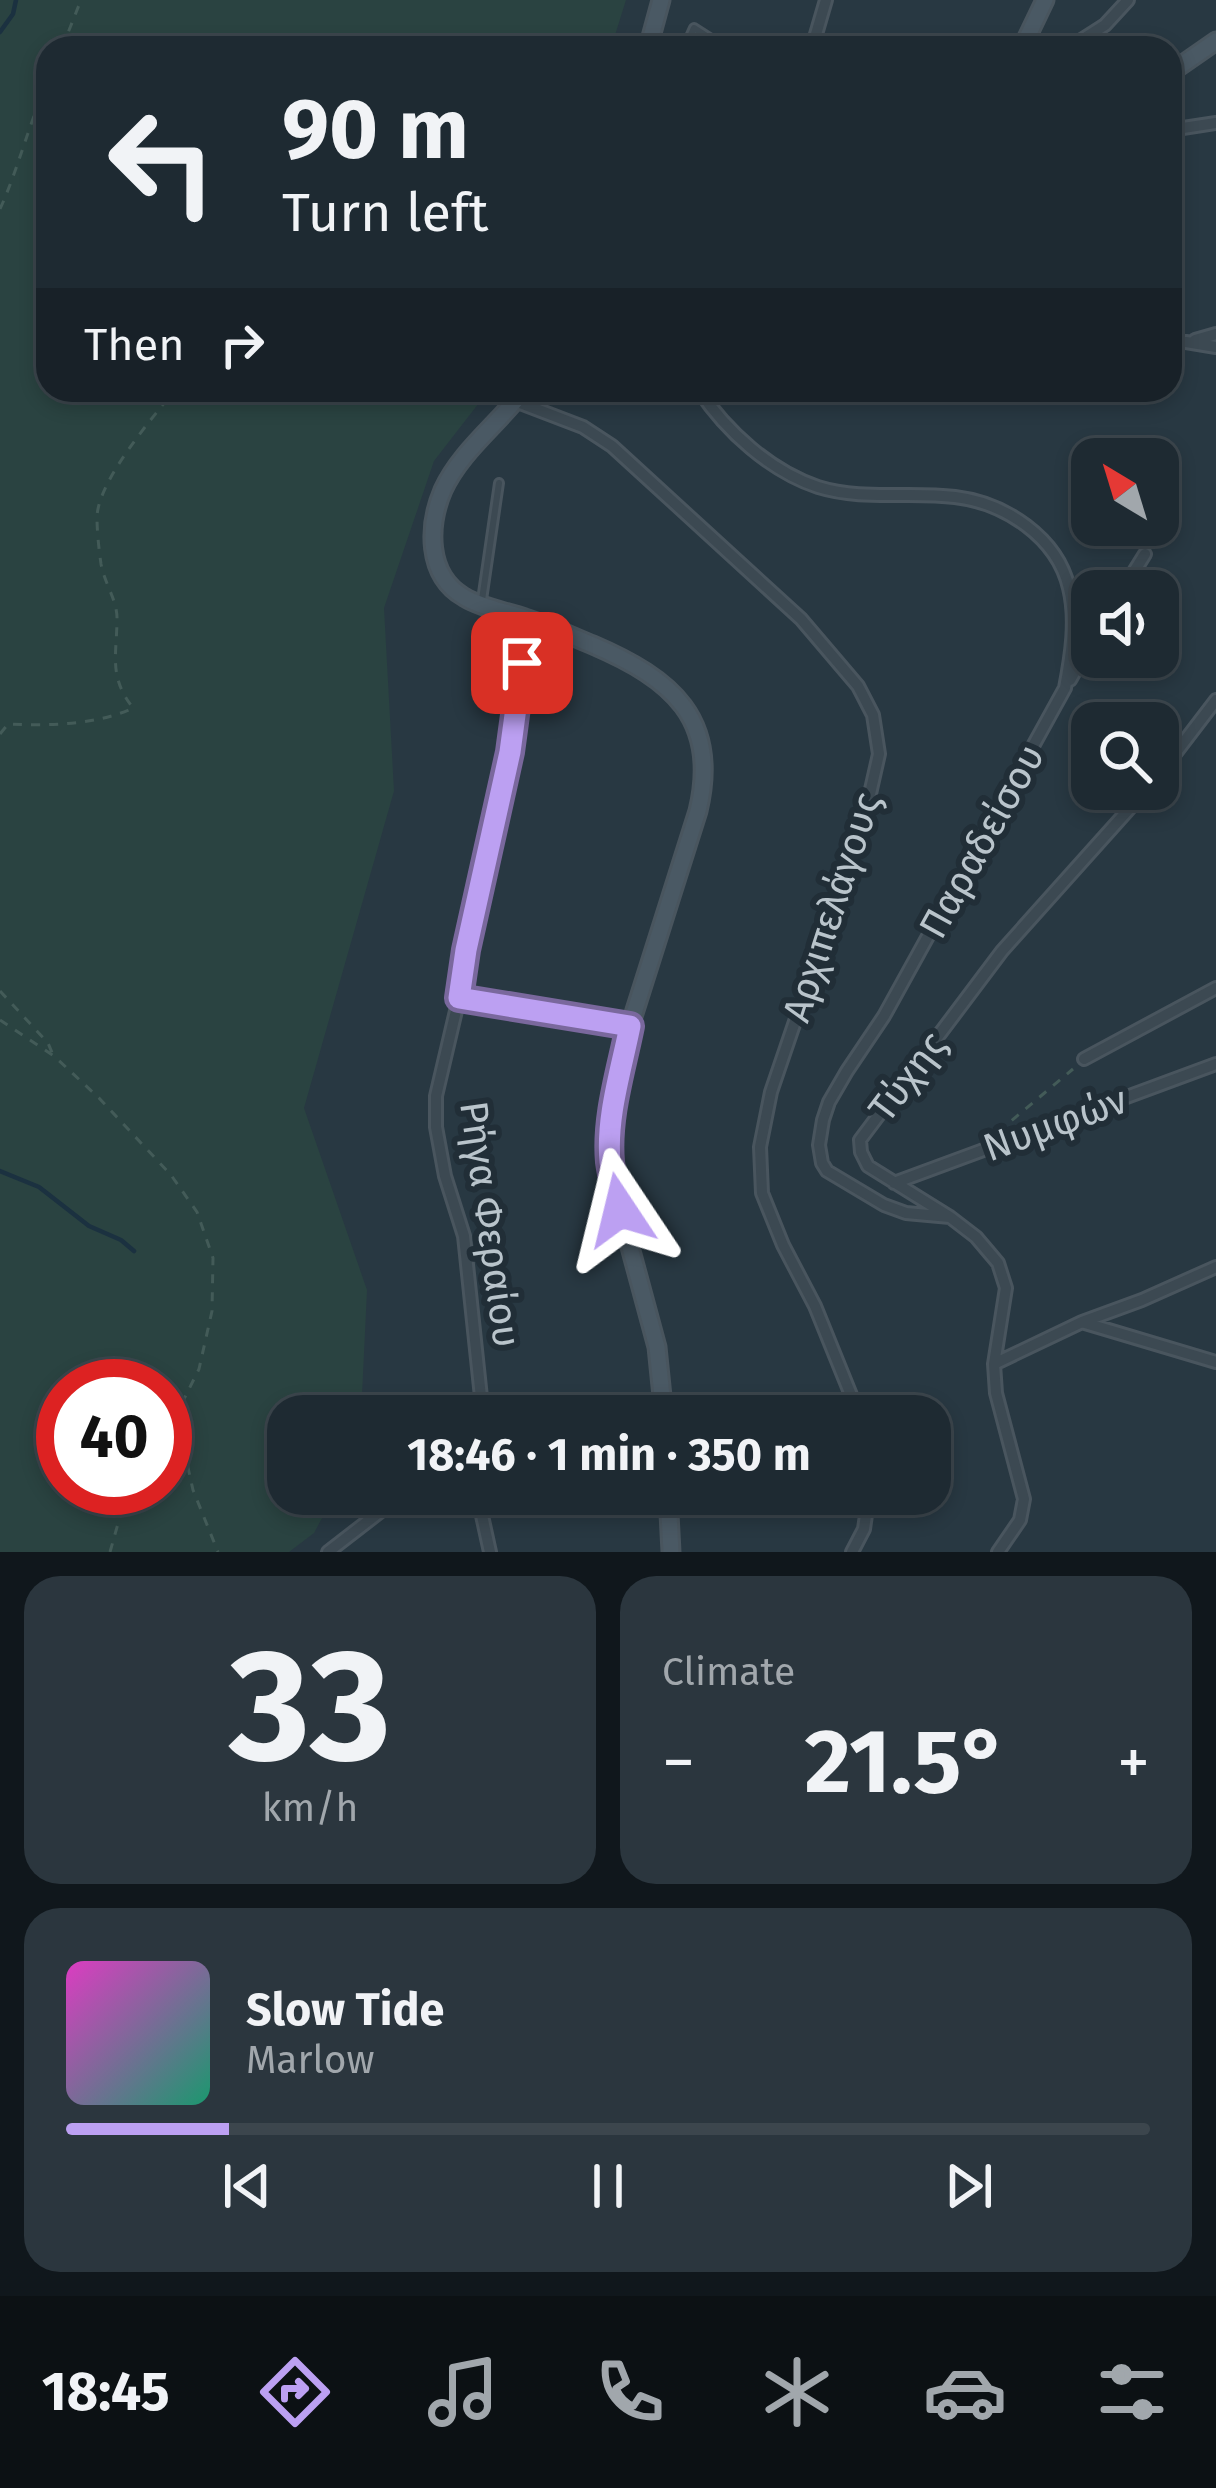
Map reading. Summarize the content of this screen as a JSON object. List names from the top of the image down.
{
  "streets": {
    "street": [
      "Παραδείσου",
      "Αρχιπελάγους",
      "Τύχης",
      "Νυμφών",
      "Ρήγα Φεραίου"
    ]
  },
  "crossings": [
    ["Παραδείσου", "Τύχης"],
    ["Τύχης", "Νυμφών"]
  ],
  "north": "top left",
  "page": {
    "turn": ["90 m", "Turn left"],
    "then": "Then",
    "limit": "40",
    "trip": "18:46 · 1 min · 350 m",
    "tile": [
      ["33", "km/h"],
      "Climate"
    ],
    "heat": ["−", "21.5°", "+"],
    "song": ["Slow Tide", "Marlow"],
    "tabs": "18:45"
  }
}
